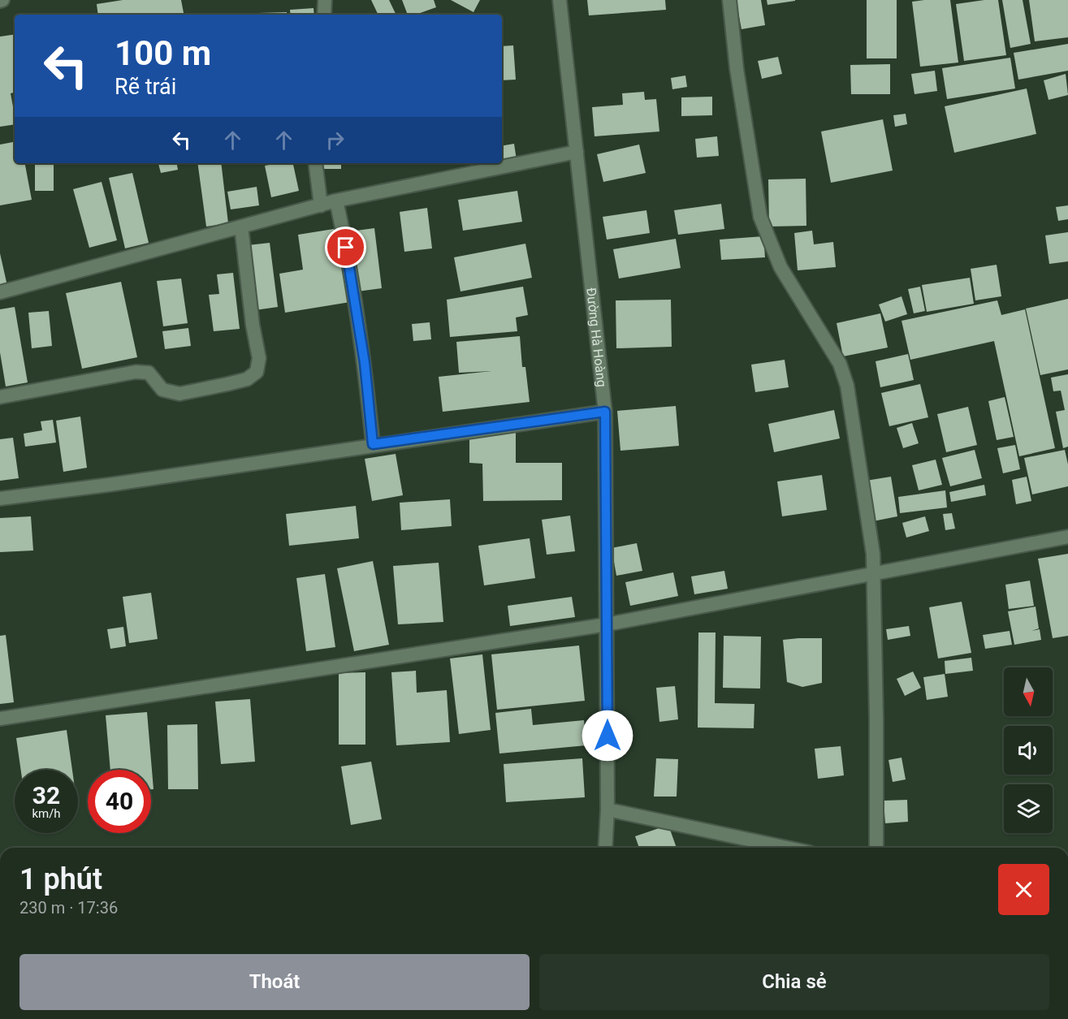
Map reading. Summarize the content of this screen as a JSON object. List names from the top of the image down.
{
  "streets": {
    "street": ["Đường Hà Hoàng"]
  },
  "north": "bottom",
  "page": {
    "turn": ["100 m", "Rẽ trái"],
    "speed": "32 km/h",
    "limit": "40",
    "heading": ["1 phút", "230 m · 17:36"],
    "buttons": ["Thoát", "Chia sẻ"]
  }
}
